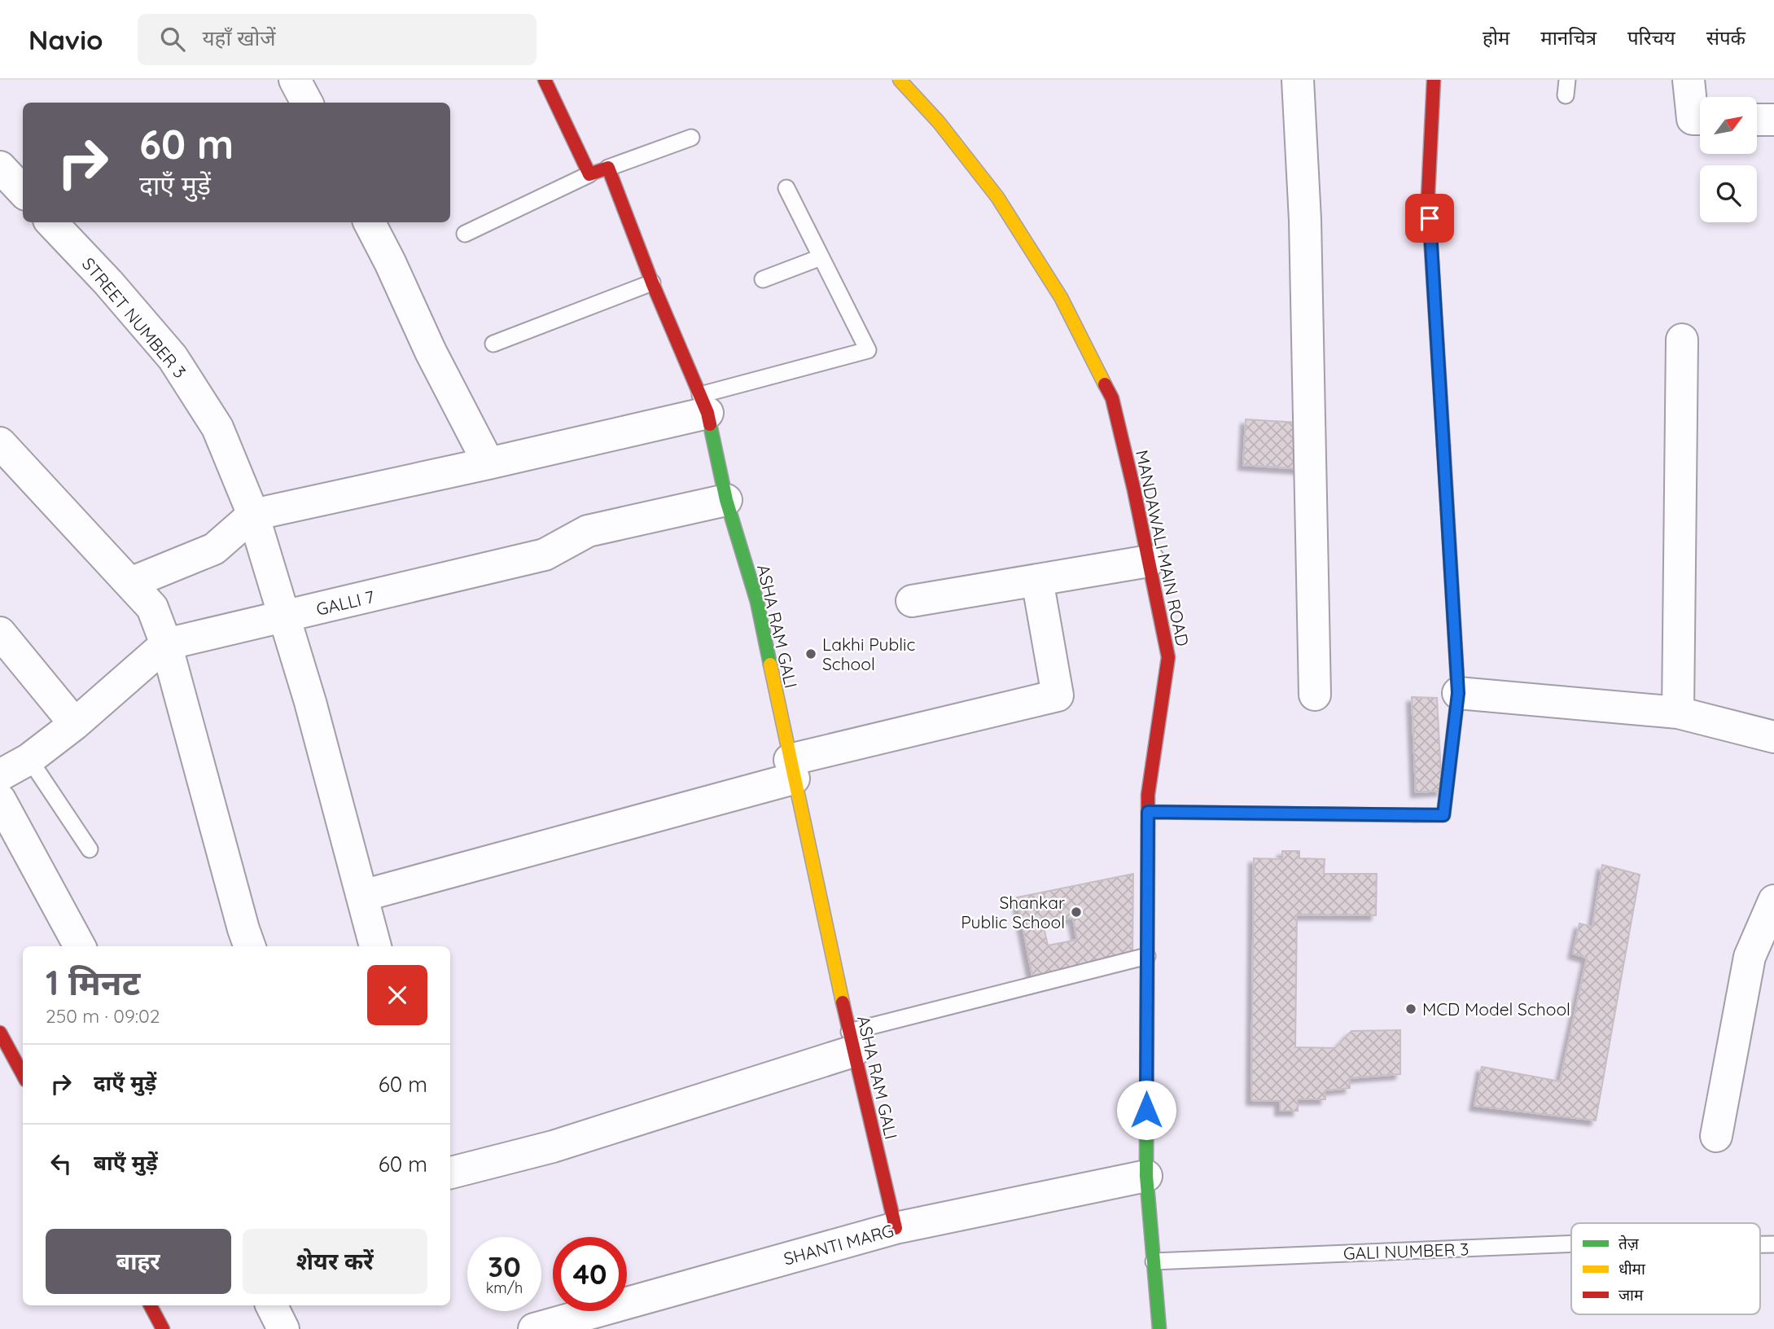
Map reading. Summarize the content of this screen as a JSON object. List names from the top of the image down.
{
  "streets": {
    "street": [
      "STREET NUMBER 3",
      "MANDAWALI MAIN ROAD",
      "GALLI 7",
      "ASHA RAM GALI",
      "SHANTI MARG"
    ],
    "lane": ["GALI NUMBER 3"]
  },
  "crossings": [
    ["STREET NUMBER 3", "GALLI 7"],
    ["MANDAWALI MAIN ROAD", "SHANTI MARG"],
    ["MANDAWALI MAIN ROAD", "GALI NUMBER 3"],
    ["GALLI 7", "ASHA RAM GALI"],
    ["ASHA RAM GALI", "SHANTI MARG"]
  ],
  "places": ["Lakhi Public School", "Shankar Public School", "MCD Model School"],
  "legend": ["तेज़", "धीमा", "जाम"],
  "north": "top right",
  "page": {
    "header": "Navio",
    "search": "यहाँ खोजें",
    "nav": [
      "होम",
      "मानचित्र",
      "परिचय",
      "संपर्क"
    ],
    "turn": ["60 m", "दाएँ मुड़ें"],
    "heading": ["1 मिनट", "250 m · 09:02"],
    "list": [
      {
        "name": "दाएँ मुड़ें",
        "value": "60 m"
      },
      {
        "name": "बाएँ मुड़ें",
        "value": "60 m"
      }
    ],
    "buttons": ["बाहर", "शेयर करें"],
    "speed": "30 km/h",
    "limit": "40"
  }
}
